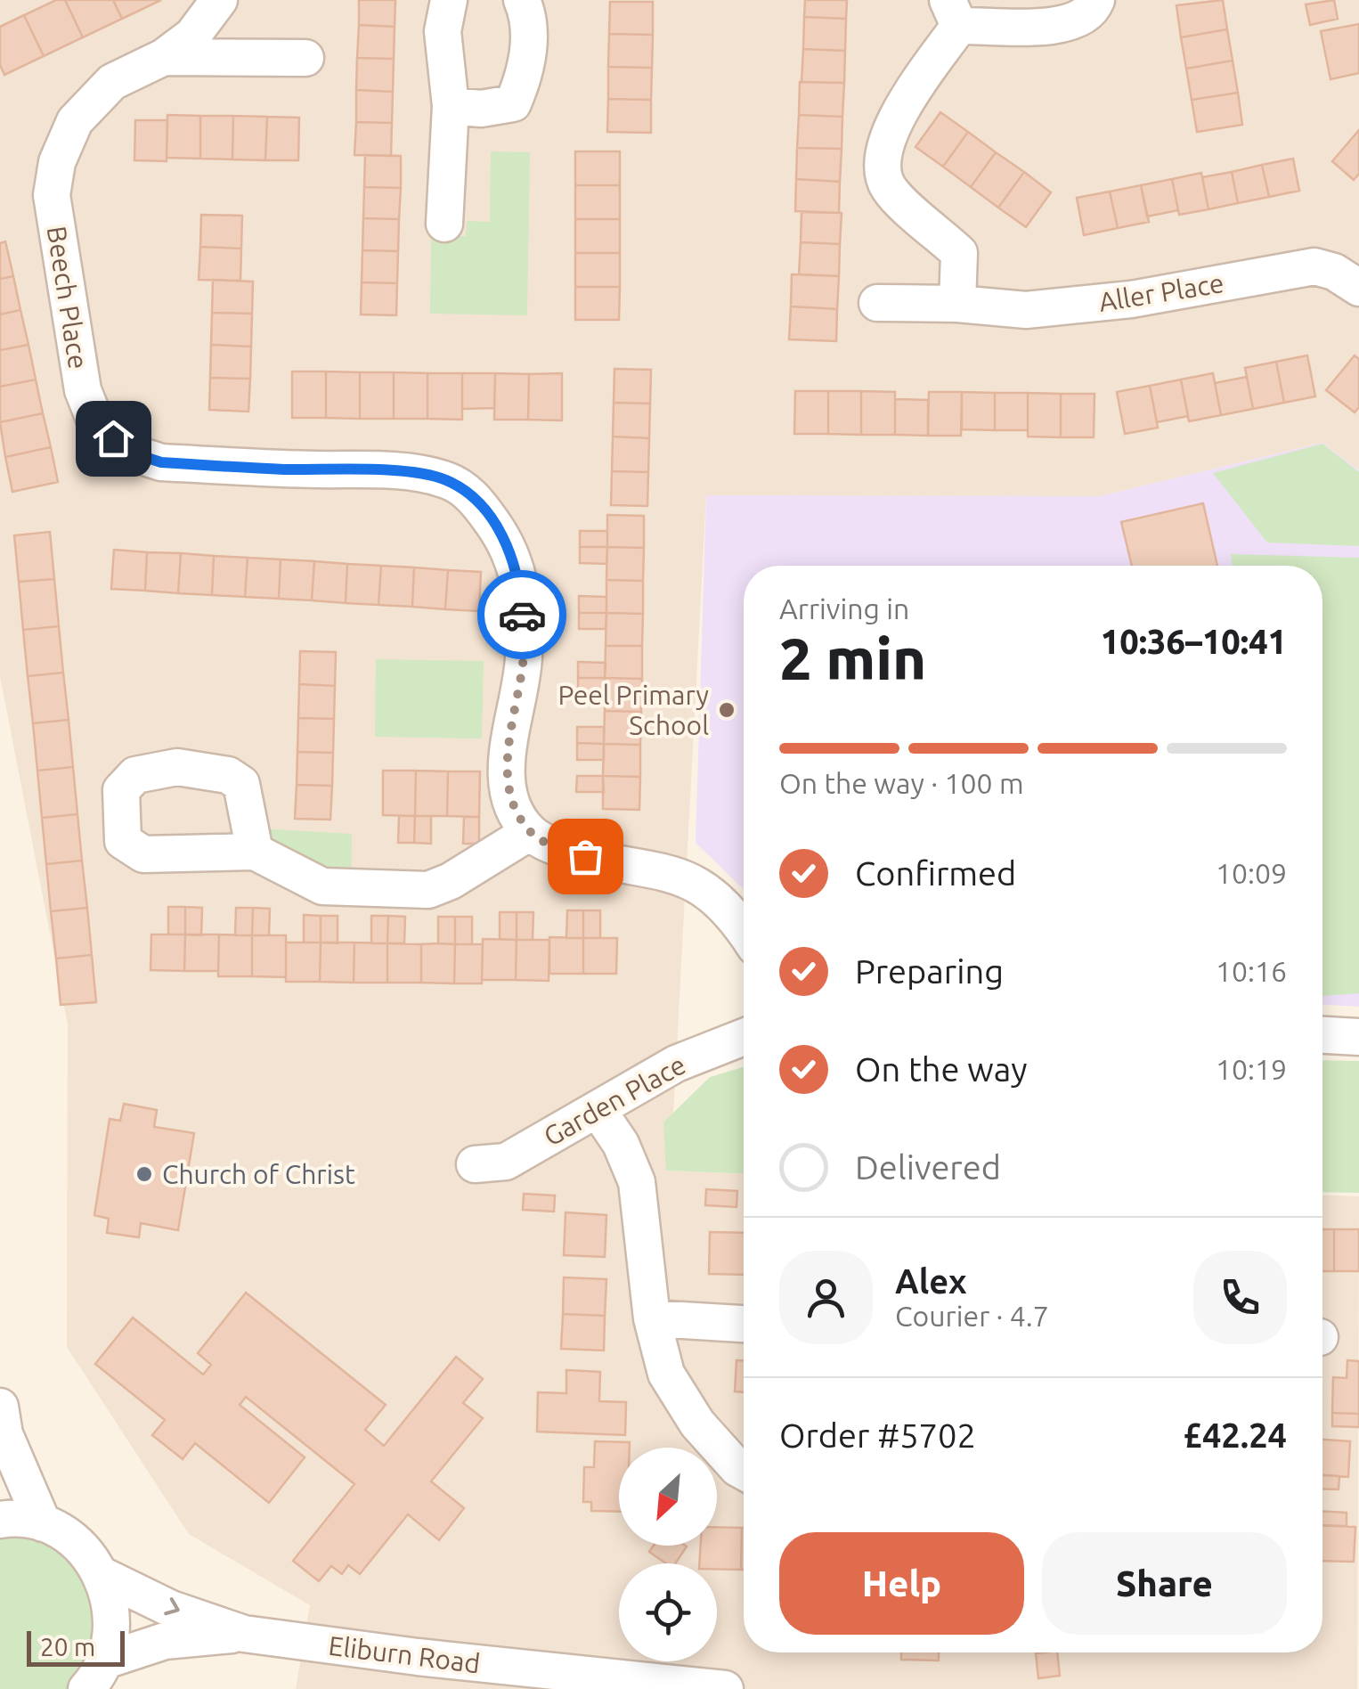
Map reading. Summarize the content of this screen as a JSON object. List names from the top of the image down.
{
  "streets": {
    "street": [
      "Aller Place",
      "Beech Place",
      "Garden Place",
      "Eliburn Road"
    ]
  },
  "places": ["Peel Primary School", "Church of Christ"],
  "scale_bar": "20 m",
  "north": "bottom left",
  "page": {
    "heading": ["2 min", "Arriving in", "10:36–10:41"],
    "panel": [
      "Alex",
      "Courier · 4.7",
      "Order #5702",
      "£42.24"
    ],
    "bar": "On the way · 100 m",
    "list": [
      ["Confirmed", "10:09"],
      ["Preparing", "10:16"],
      ["On the way", "10:19"],
      "Delivered"
    ],
    "buttons": ["Help", "Share"],
    "scale": "20 m"
  }
}
